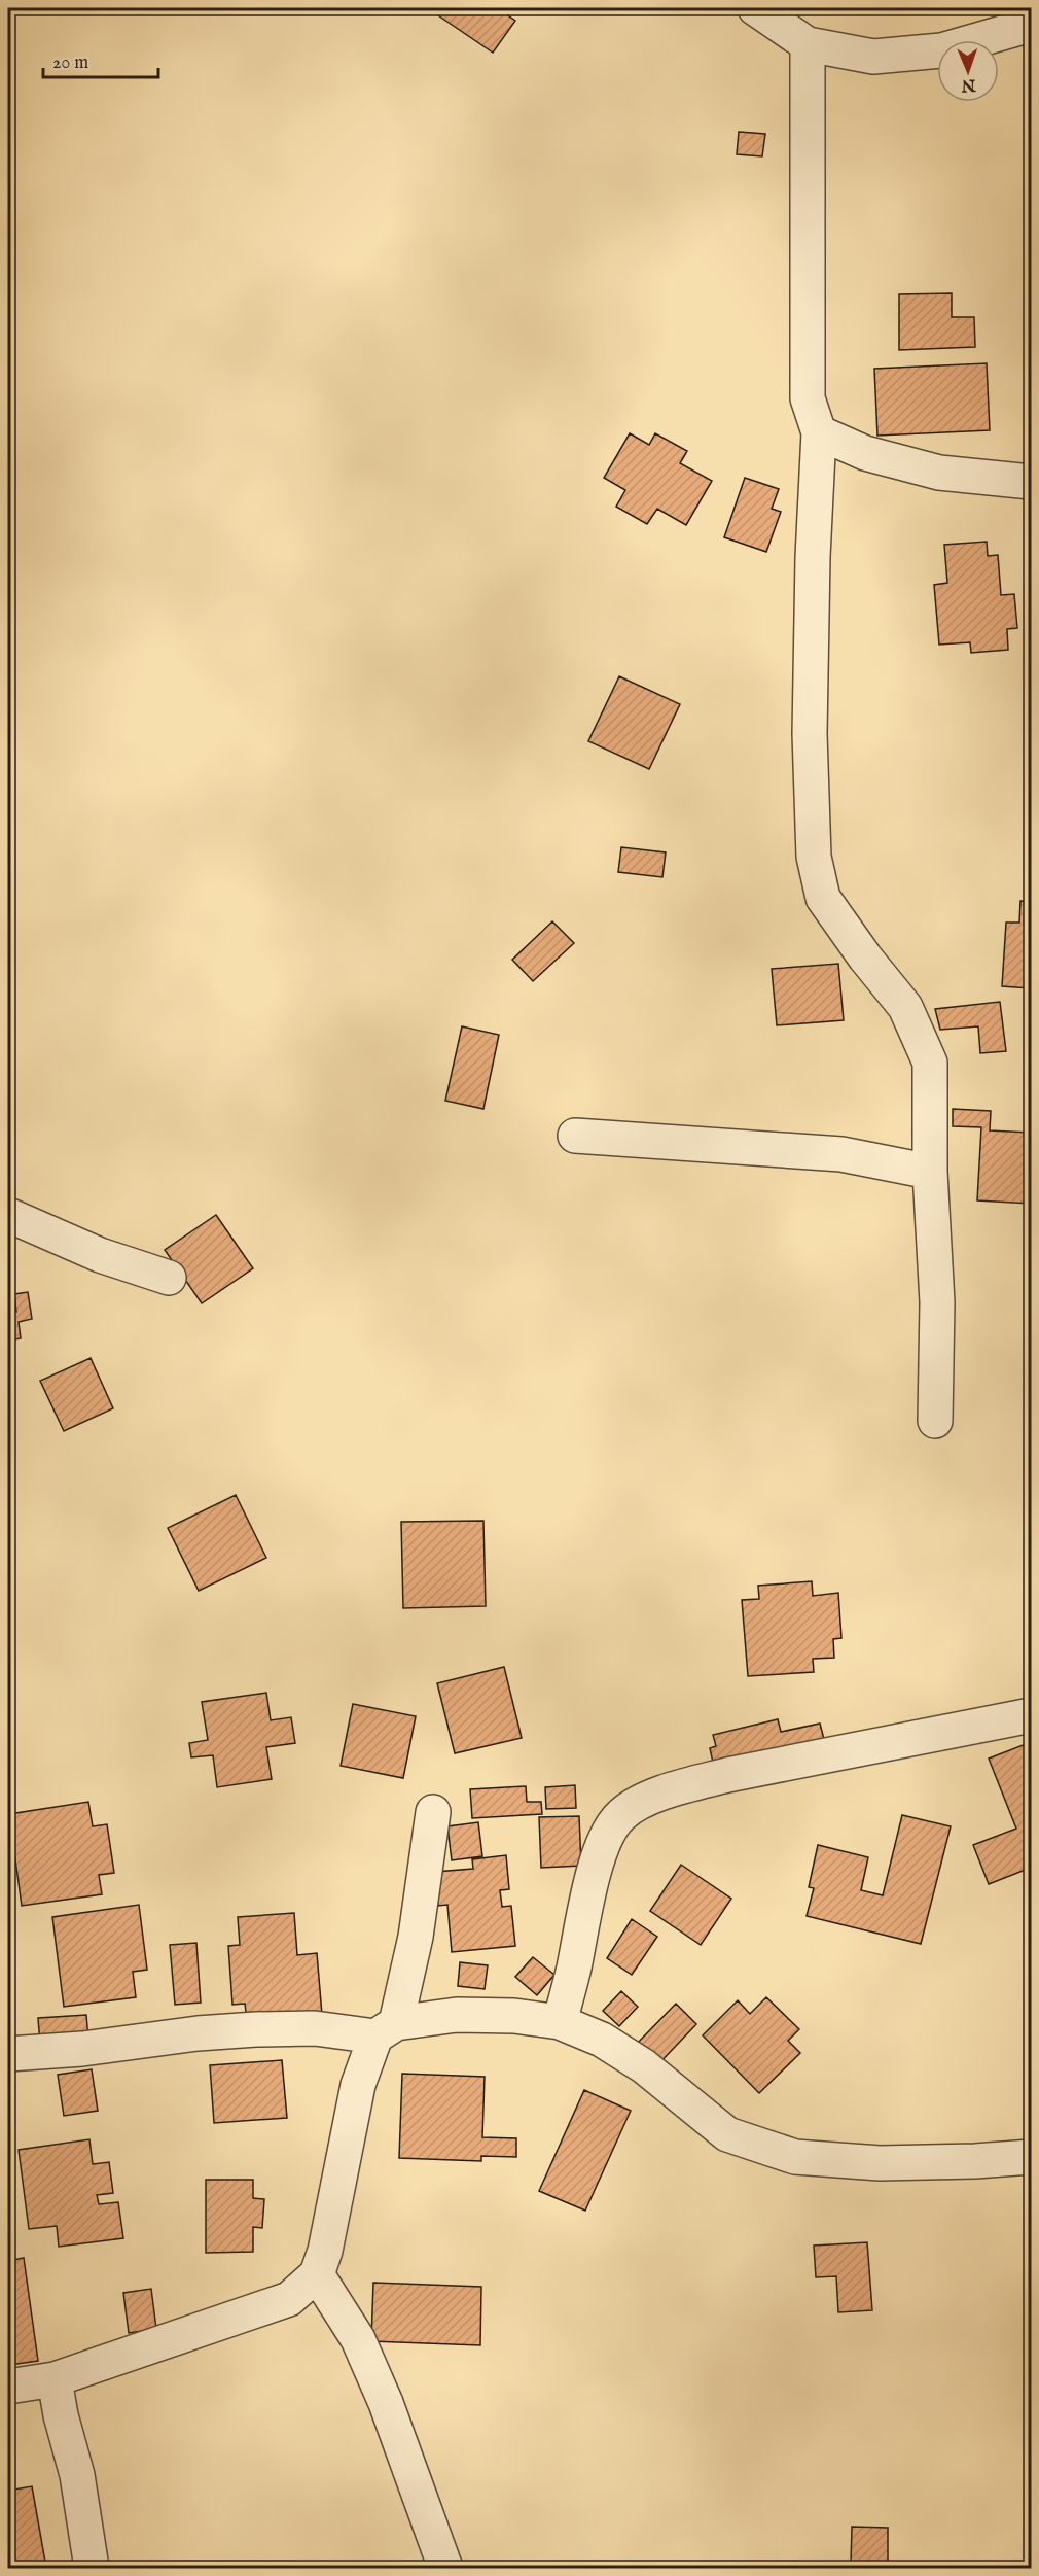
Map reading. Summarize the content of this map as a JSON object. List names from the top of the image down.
{
  "scale_bar": "20 m",
  "north": "bottom"
}
